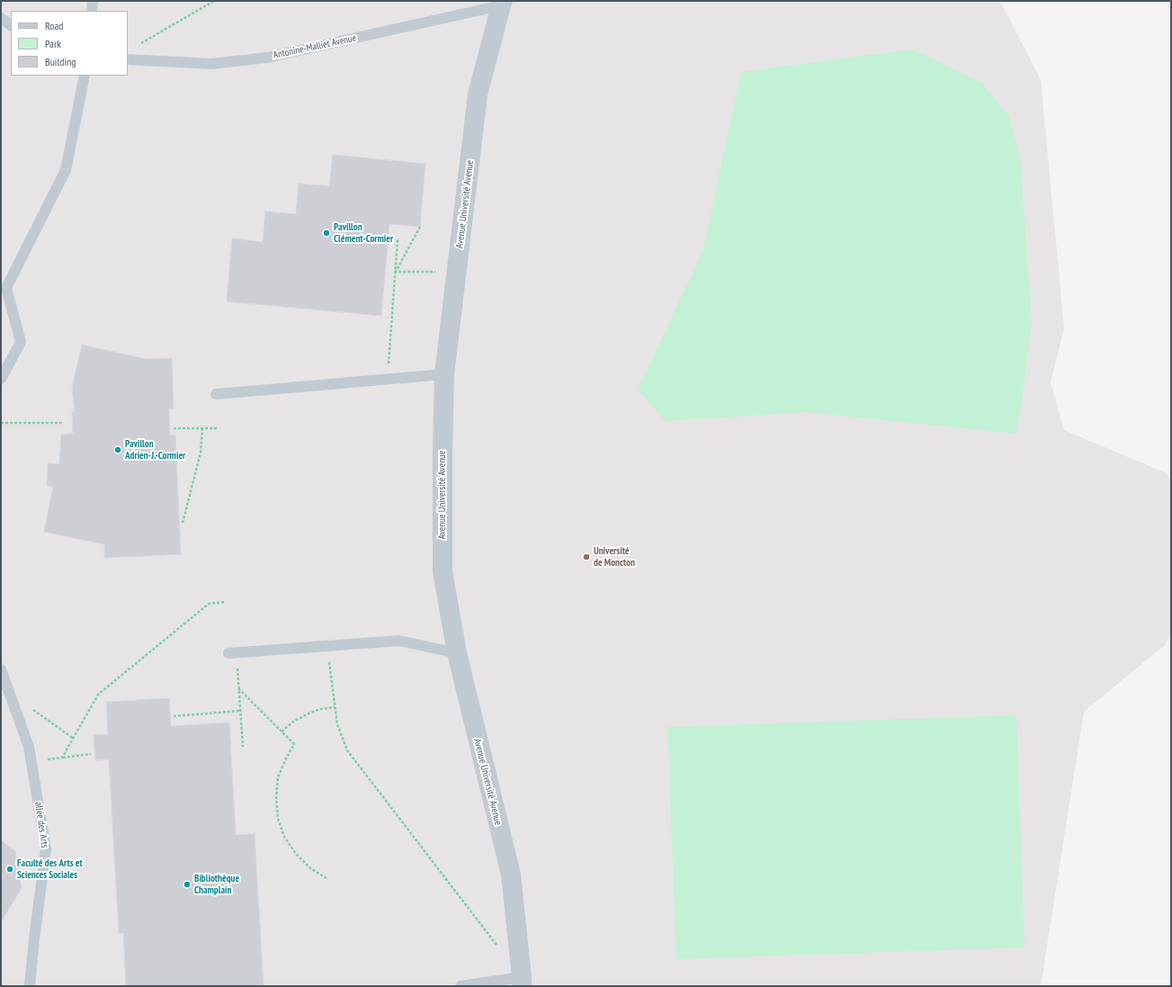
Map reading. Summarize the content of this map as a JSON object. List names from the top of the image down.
{
  "streets": {
    "street": ["Avenue Université Avenue"],
    "lane": ["Antonine-Malliet Avenue", "allée des Arts"]
  },
  "crossings": [
    ["Antonine-Malliet Avenue", "Avenue Université Avenue"]
  ],
  "places": [
    "Pavillon Clément-Cormier",
    "Pavillon Adrien-J.-Cormier",
    "Université de Moncton",
    "Faculté des Arts et Sciences Sociales",
    "Bibliothèque Champlain"
  ],
  "legend": ["Road", "Park", "Building"]
}
